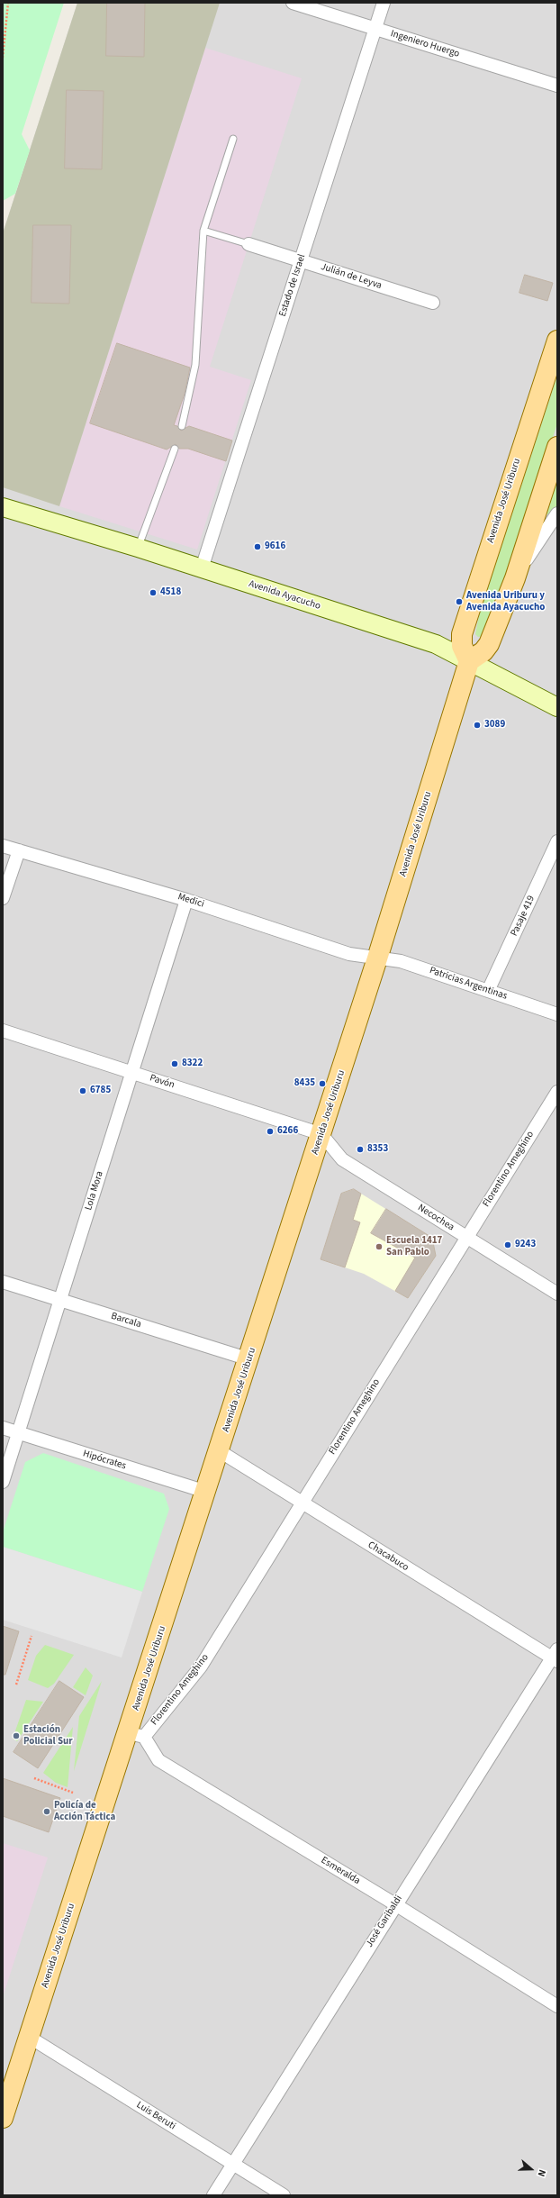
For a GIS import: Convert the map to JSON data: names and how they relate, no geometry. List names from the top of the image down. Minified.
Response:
{"streets":{"main road":["Avenida José Uriburu","Avenida Ayacucho"],"street":["Ingeniero Huergo","Julián de Leyva","Estado de Israel","Medici","Pasaje 419","Patricias Argentinas","Pavón","Florentino Ameghino","Lola Mora","Necochea","Barcala","Hipócrates","Chacabuco","Esmeralda","José Garibaldi","Luis Beruti"]},"crossings":[["Ingeniero Huergo","Estado de Israel"],["Julián de Leyva","Estado de Israel"],["Estado de Israel","Avenida Ayacucho"],["Avenida José Uriburu","Avenida Ayacucho"],["Avenida José Uriburu","Medici"],["Avenida José Uriburu","Patricias Argentinas"],["Avenida José Uriburu","Pavón"],["Avenida José Uriburu","Florentino Ameghino"],["Avenida José Uriburu","Necochea"],["Avenida José Uriburu","Barcala"],["Avenida José Uriburu","Hipócrates"],["Avenida José Uriburu","Chacabuco"],["Avenida José Uriburu","Esmeralda"],["Avenida José Uriburu","Luis Beruti"],["Medici","Patricias Argentinas"],["Medici","Lola Mora"],["Pasaje 419","Patricias Argentinas"],["Pavón","Lola Mora"],["Pavón","Necochea"],["Florentino Ameghino","Necochea"],["Florentino Ameghino","Chacabuco"],["Florentino Ameghino","Esmeralda"],["Lola Mora","Barcala"],["Lola Mora","Hipócrates"],["Chacabuco","José Garibaldi"],["Esmeralda","José Garibaldi"],["José Garibaldi","Luis Beruti"]],"places":["9616","4518","Avenida Uriburu y Avenida Ayacucho","3089","8322","8435","6785","6266","8353","9243","Escuela 1417 San Pablo","Estación Policial Sur","Policía de Acción Táctica"],"north":"right"}
